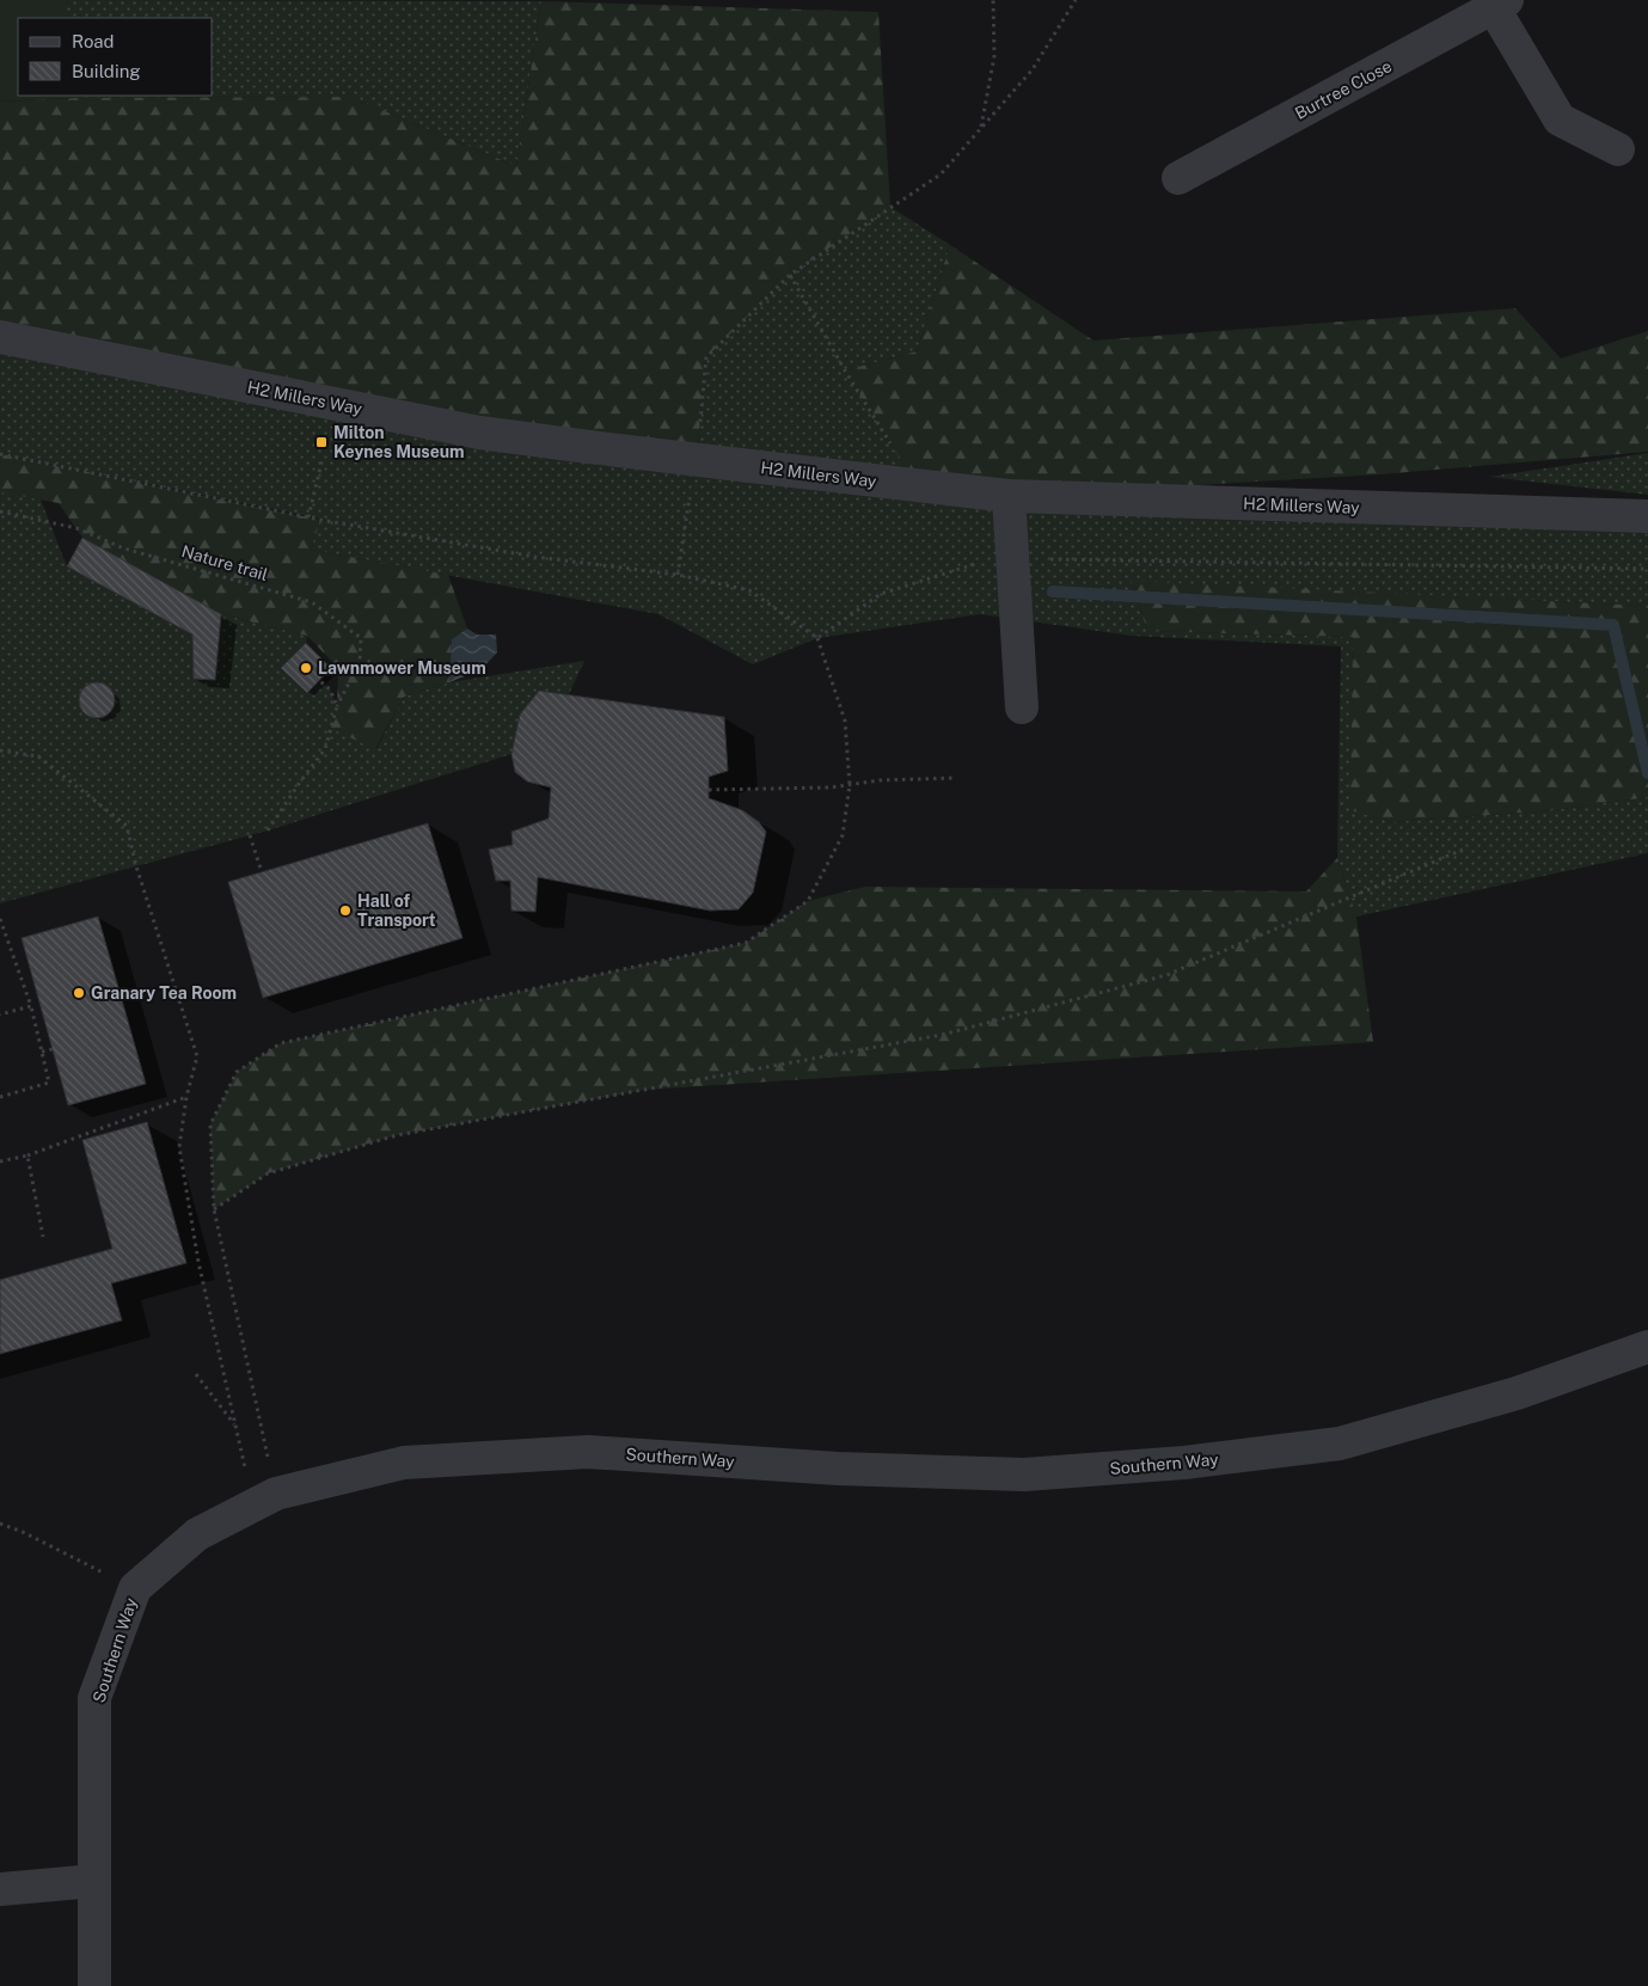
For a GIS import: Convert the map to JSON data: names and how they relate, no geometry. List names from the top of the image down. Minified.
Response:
{"streets":{"street":["Burtree Close","H2 Millers Way","Southern Way"],"path":["Nature trail"]},"places":{"transit":["Milton Keynes Museum"],"other":["Lawnmower Museum","Hall of Transport","Granary Tea Room"]},"legend":["Road","Building"]}
